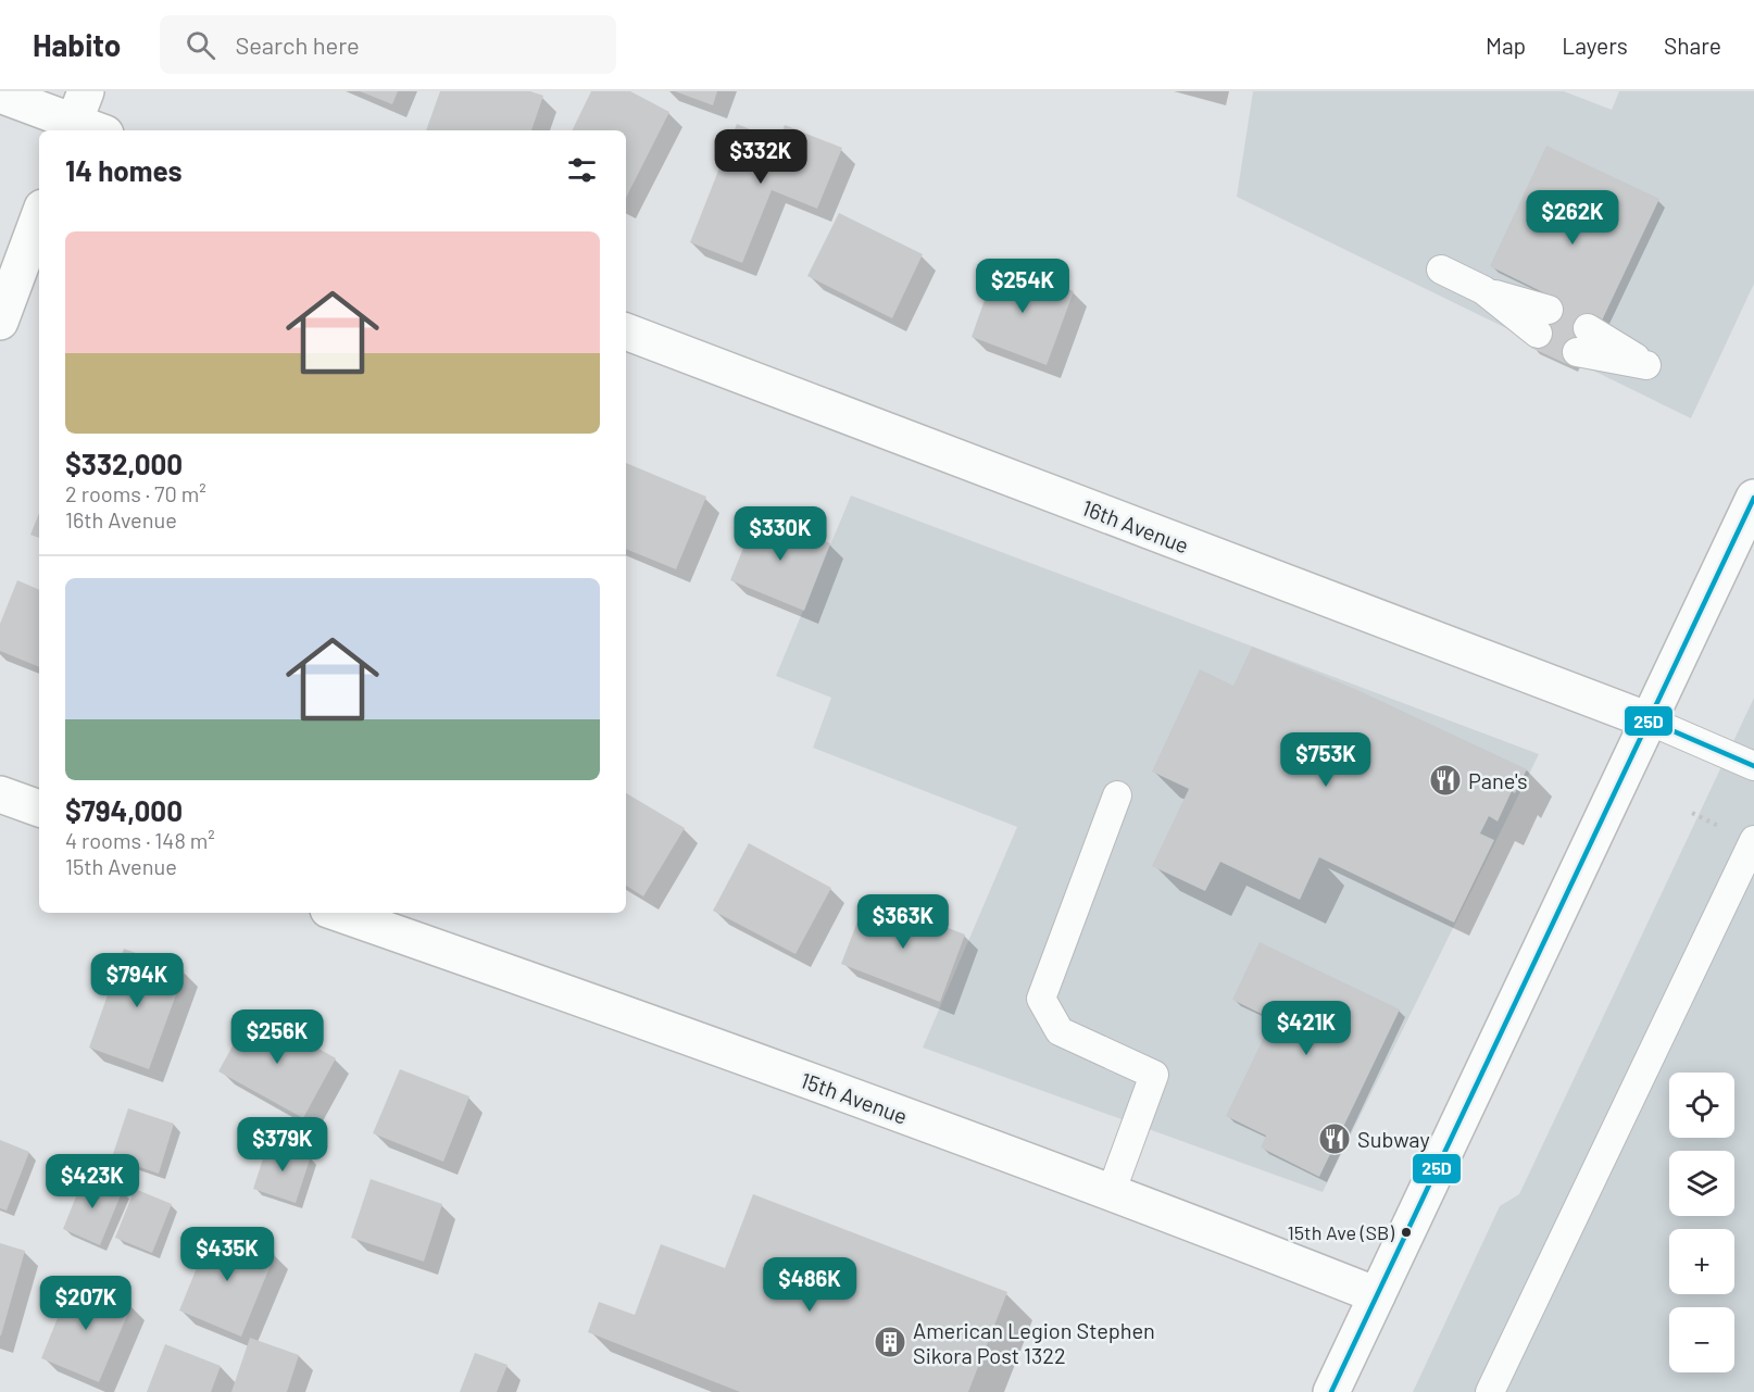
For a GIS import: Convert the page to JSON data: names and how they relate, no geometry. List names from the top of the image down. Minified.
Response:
{"streets":{"street":["16th Avenue","15th Avenue"]},"places":{"restaurant":["Pane's","Subway"],"other":["15th Ave (SB)"],"building":["American Legion Stephen Sikora Post 1322"]},"lines":["transit line 25D"],"page":{"header":"Habito","search":"Search here","nav":["Map","Layers","Share"],"price":["$332K","$262K","$254K","$330K","$753K","$363K","$794K","$421K","$256K","$379K","$423K","$435K","$486K","$207K"],"heading":"14 homes","list":[{"name":"$332,000","note":"2 rooms · 70 m² · 16th Avenue"},{"name":"$794,000","note":"4 rooms · 148 m² · 15th Avenue"}],"map_buttons":["+","−"]}}
